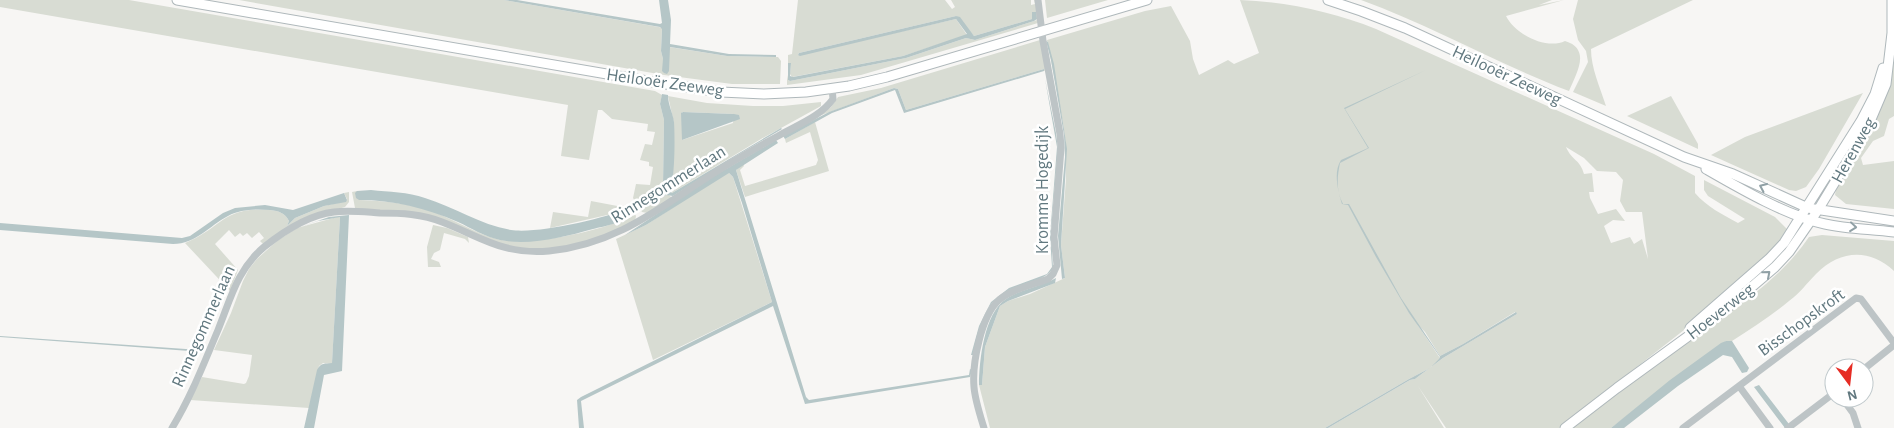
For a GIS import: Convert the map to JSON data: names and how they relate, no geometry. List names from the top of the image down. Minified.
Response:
{"streets":{"street":["Heilooër Zeeweg","Herenweg","Rinnegommerlaan","Kromme Hogedijk","Hoeverweg","Bisschopskroft"]},"crossings":[["Heilooër Zeeweg","Herenweg"],["Heilooër Zeeweg","Rinnegommerlaan"],["Heilooër Zeeweg","Kromme Hogedijk"],["Heilooër Zeeweg","Hoeverweg"],["Herenweg","Hoeverweg"]],"north":"bottom"}
